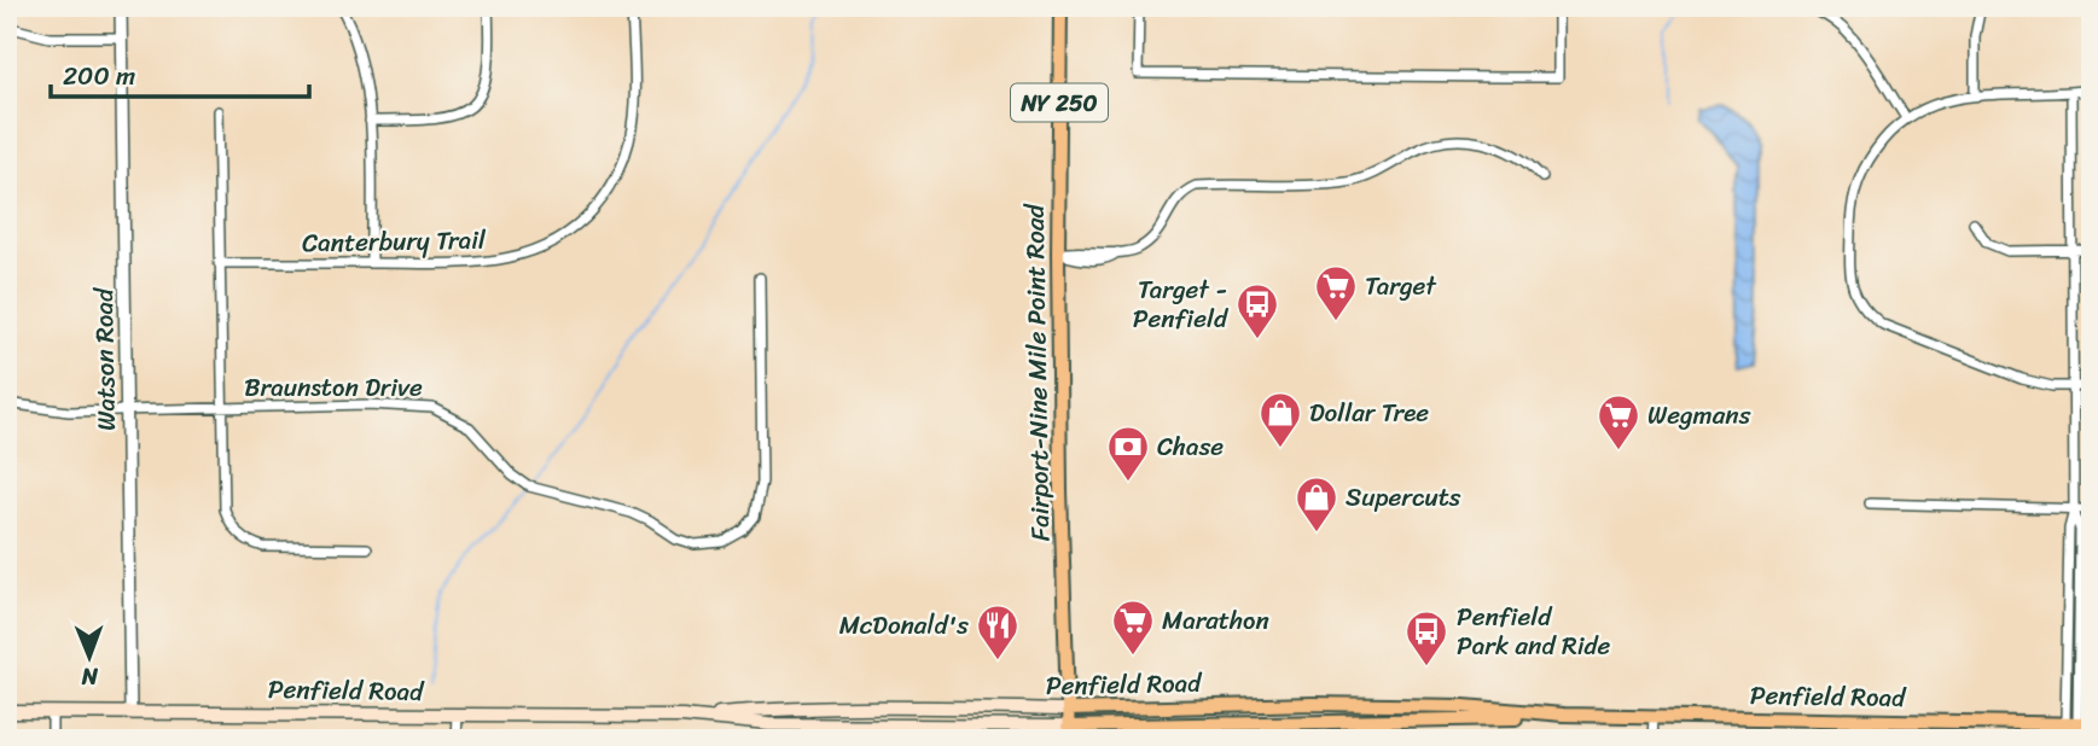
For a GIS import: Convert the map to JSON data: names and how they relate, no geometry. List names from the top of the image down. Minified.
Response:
{"streets":{"main road":["NY 250","Fairport-Nine Mile Point Road","Penfield Road"],"street":["Canterbury Trail","Watson Road","Braunston Drive"]},"crossings":[["Watson Road","Braunston Drive"],["Watson Road","Penfield Road"],["Fairport-Nine Mile Point Road","Penfield Road"]],"places":{"supermarket":["Target","Wegmans","Marathon"],"bus stop":["Target - Penfield","Penfield Park and Ride"],"shop":["Dollar Tree","Supercuts"],"bank":["Chase"],"restaurant":["McDonald's"]},"scale_bar":"200 m","north":"bottom"}
